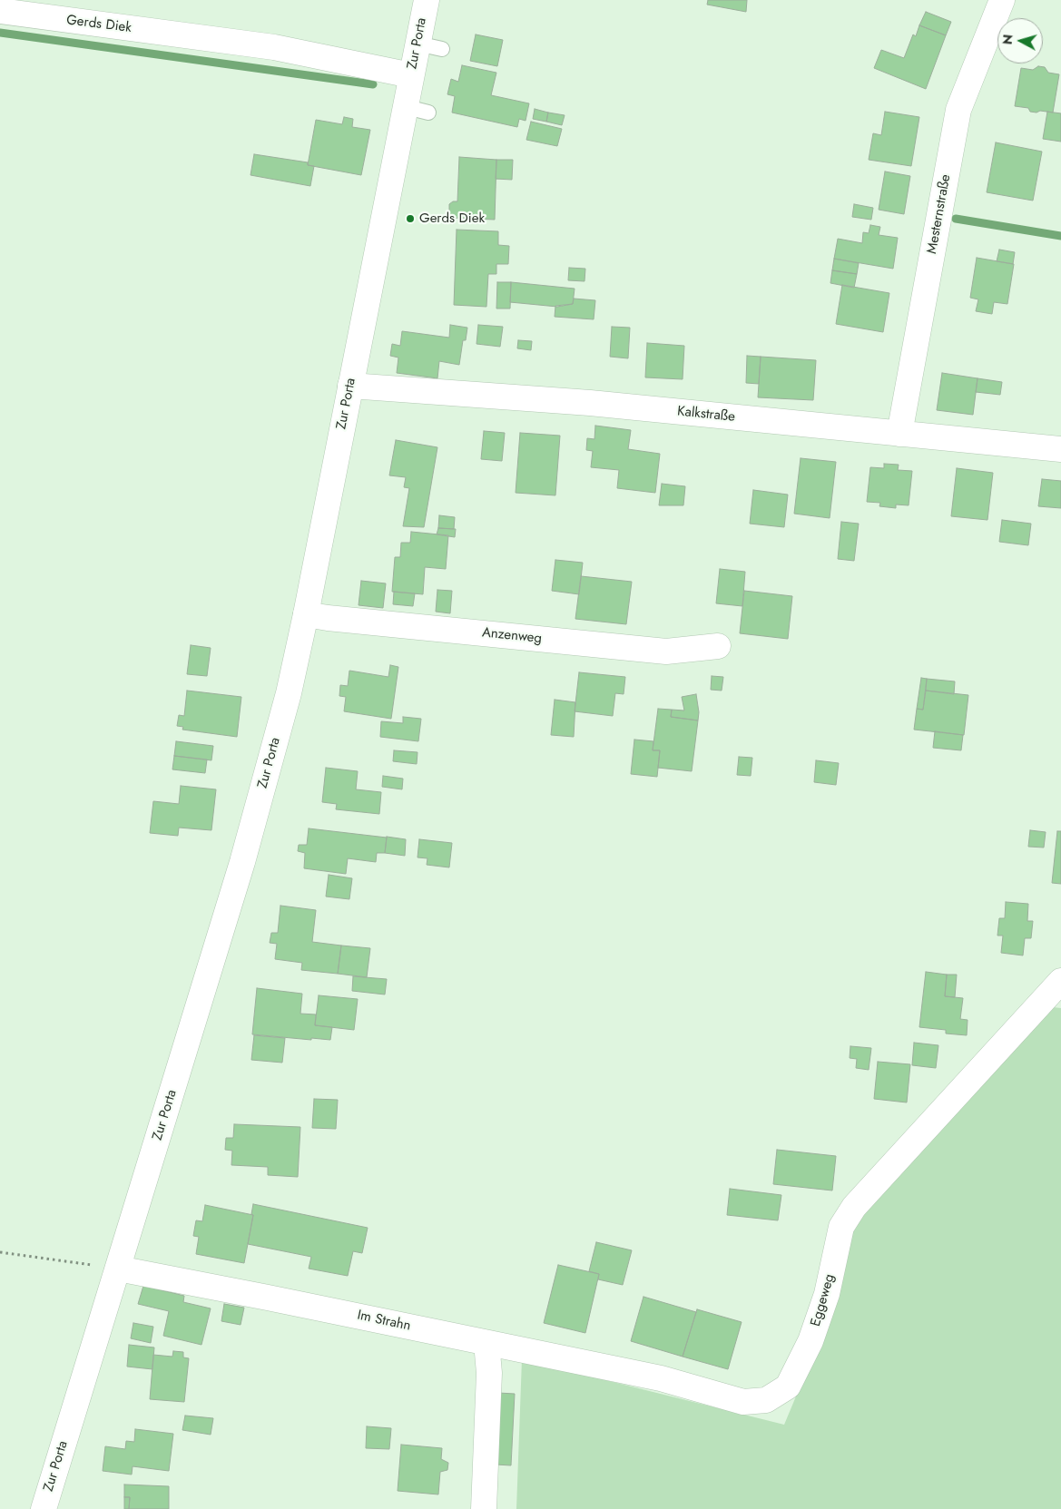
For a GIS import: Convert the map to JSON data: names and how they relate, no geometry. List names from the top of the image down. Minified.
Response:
{"streets":{"street":["Gerds Diek","Zur Porta","Mesternstraße","Kalkstraße","Anzenweg","Eggeweg","Im Strahn"]},"crossings":[["Gerds Diek","Zur Porta"],["Zur Porta","Kalkstraße"],["Zur Porta","Anzenweg"],["Zur Porta","Im Strahn"],["Mesternstraße","Kalkstraße"],["Eggeweg","Im Strahn"]],"places":["Gerds Diek"],"north":"left"}
